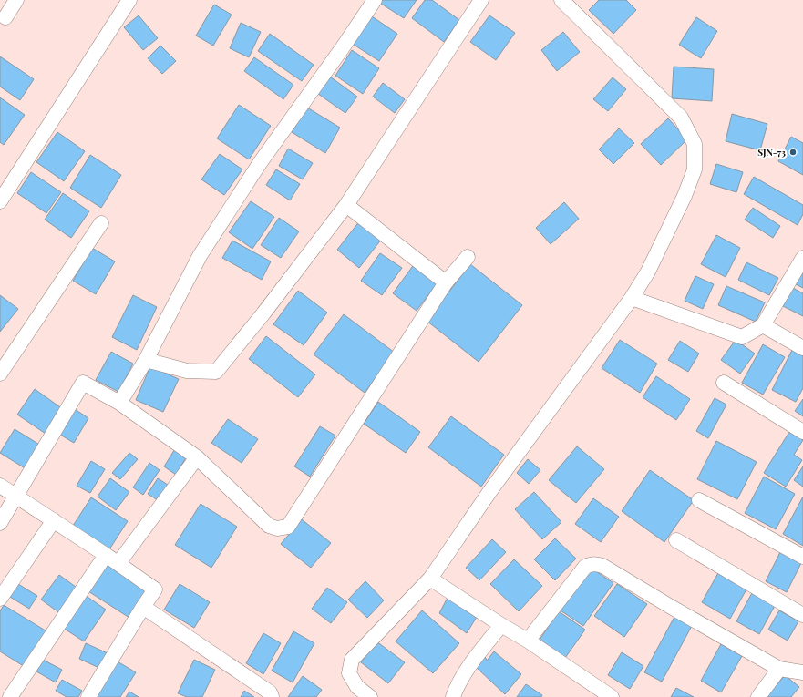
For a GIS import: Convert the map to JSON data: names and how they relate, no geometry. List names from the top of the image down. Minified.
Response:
{"places":["SJN-73"]}
